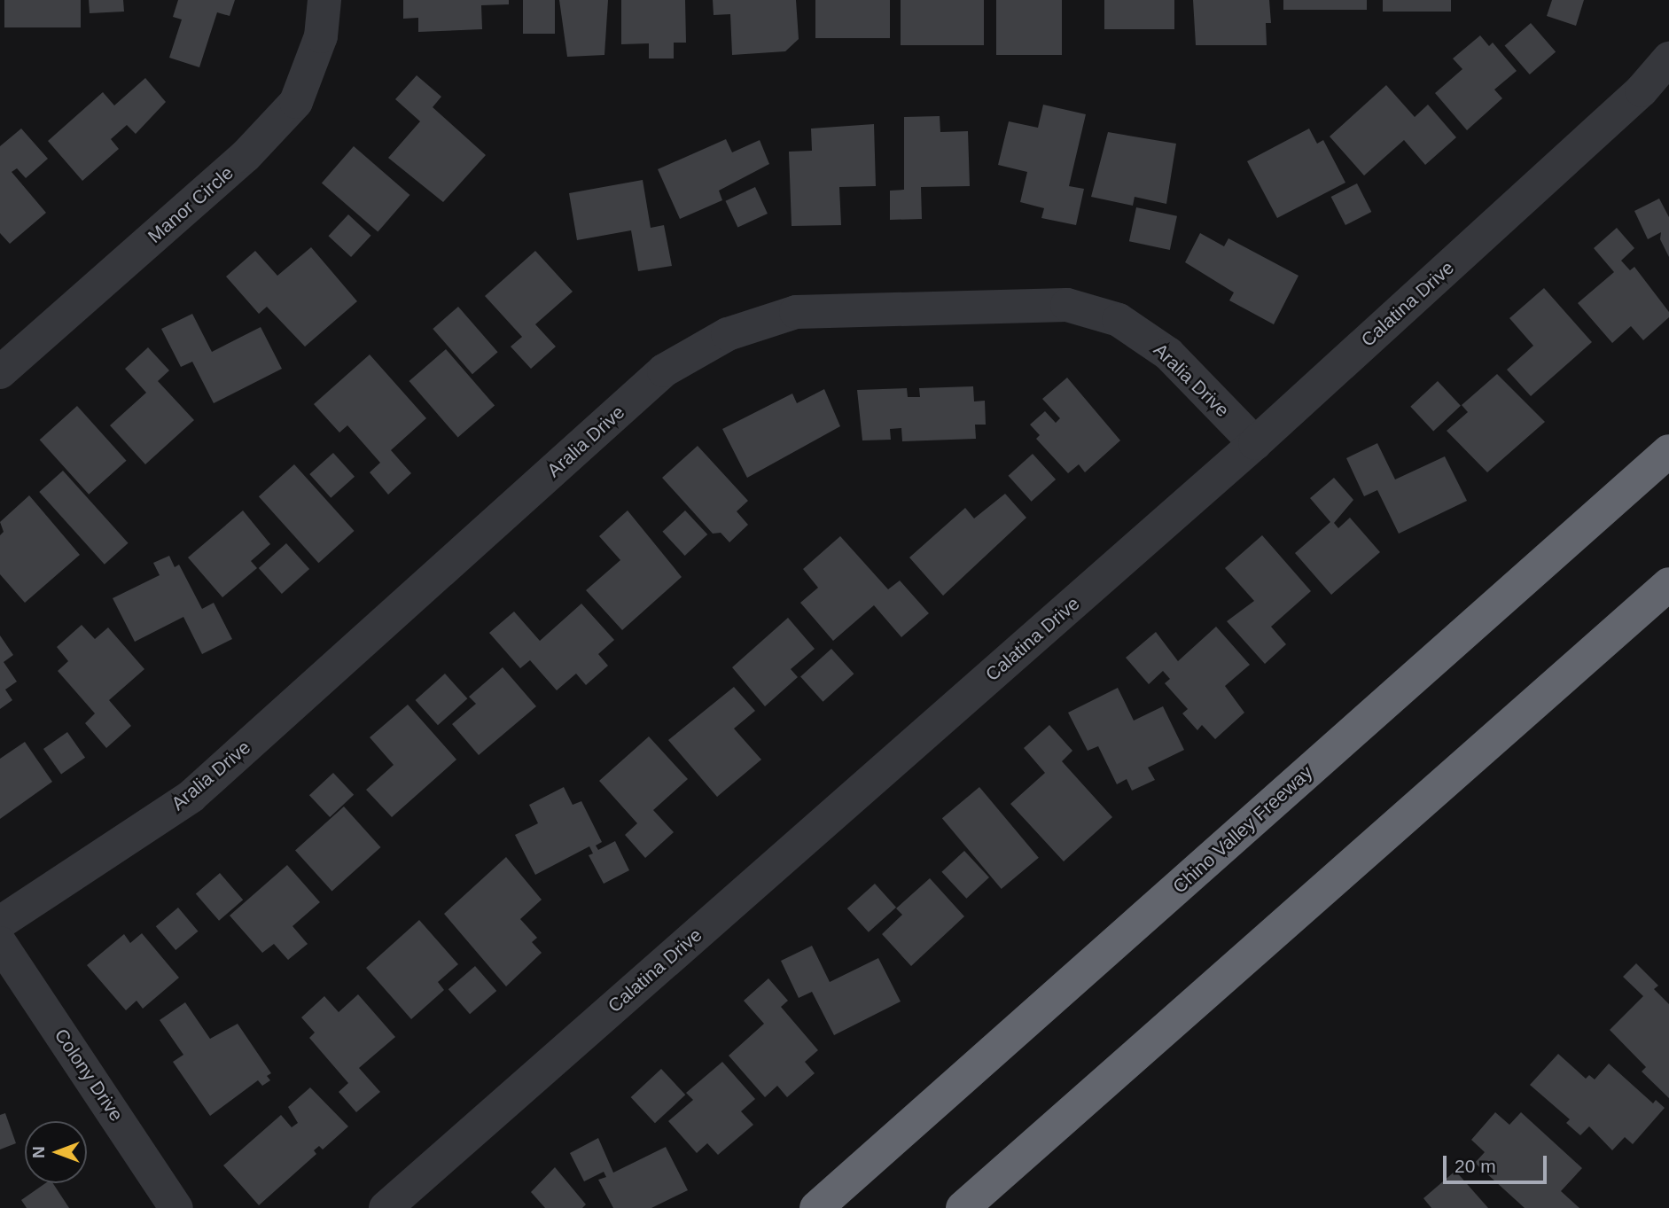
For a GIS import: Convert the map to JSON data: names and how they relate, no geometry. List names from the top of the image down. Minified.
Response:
{"streets":{"highway":["Chino Valley Freeway"],"street":["Manor Circle","Calatina Drive","Aralia Drive","Colony Drive"]},"crossings":[["Calatina Drive","Aralia Drive"]],"scale_bar":"20 m","north":"left"}
